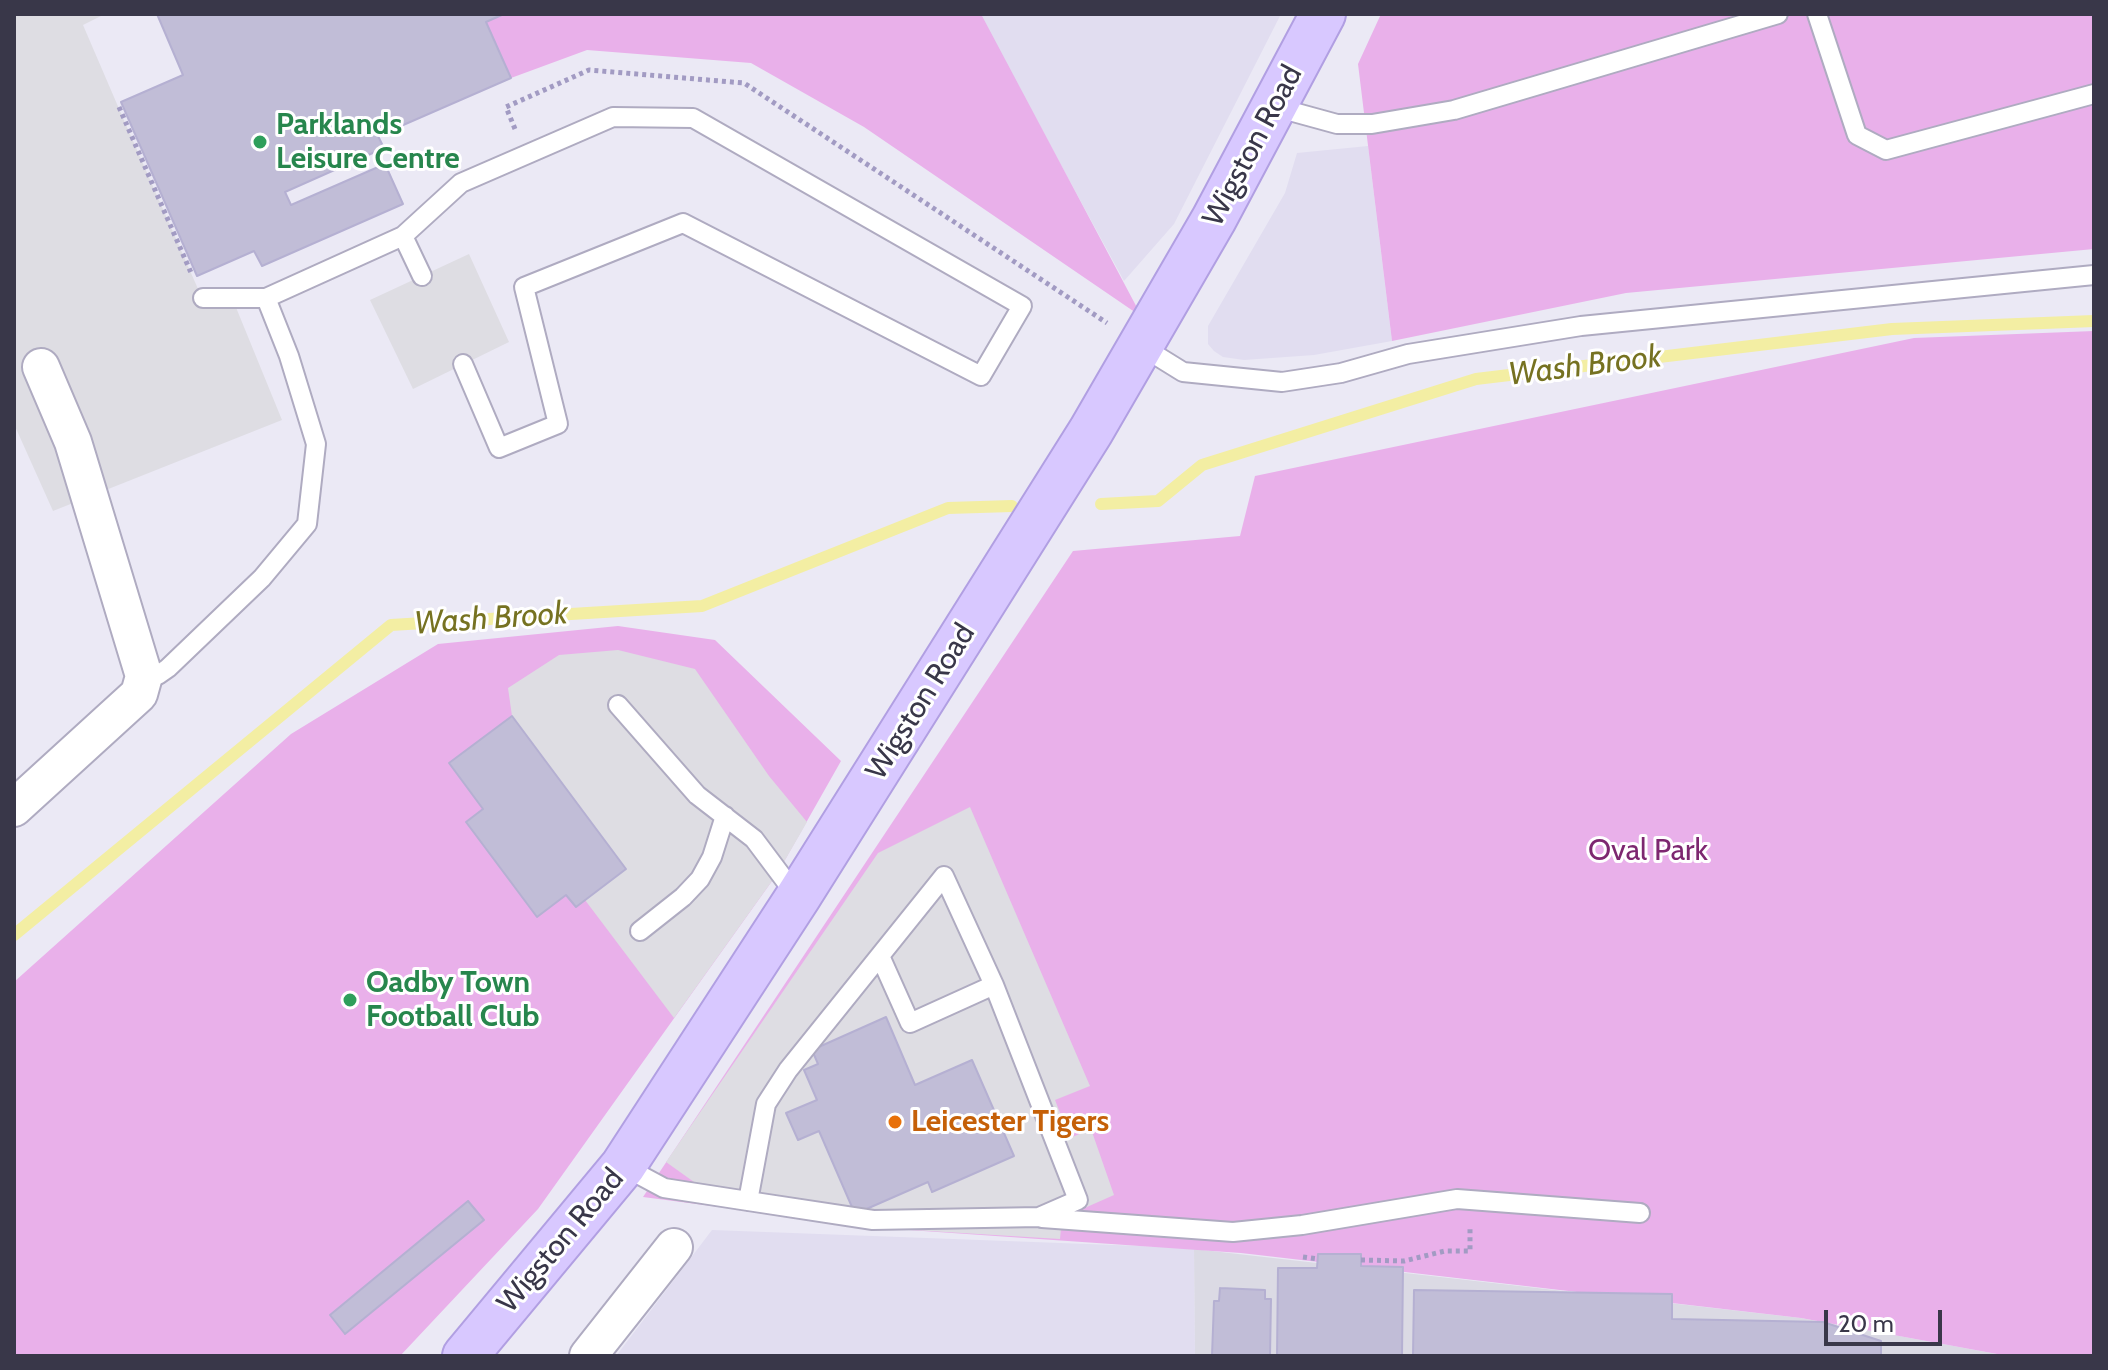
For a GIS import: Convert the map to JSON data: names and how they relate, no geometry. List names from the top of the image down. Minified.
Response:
{"streets":{"main road":["Wigston Road"]},"water":["Wash Brook"],"parks":["Oval Park"],"places":["Parklands Leisure Centre","Oadby Town Football Club","Leicester Tigers"],"scale_bar":"20 m"}
